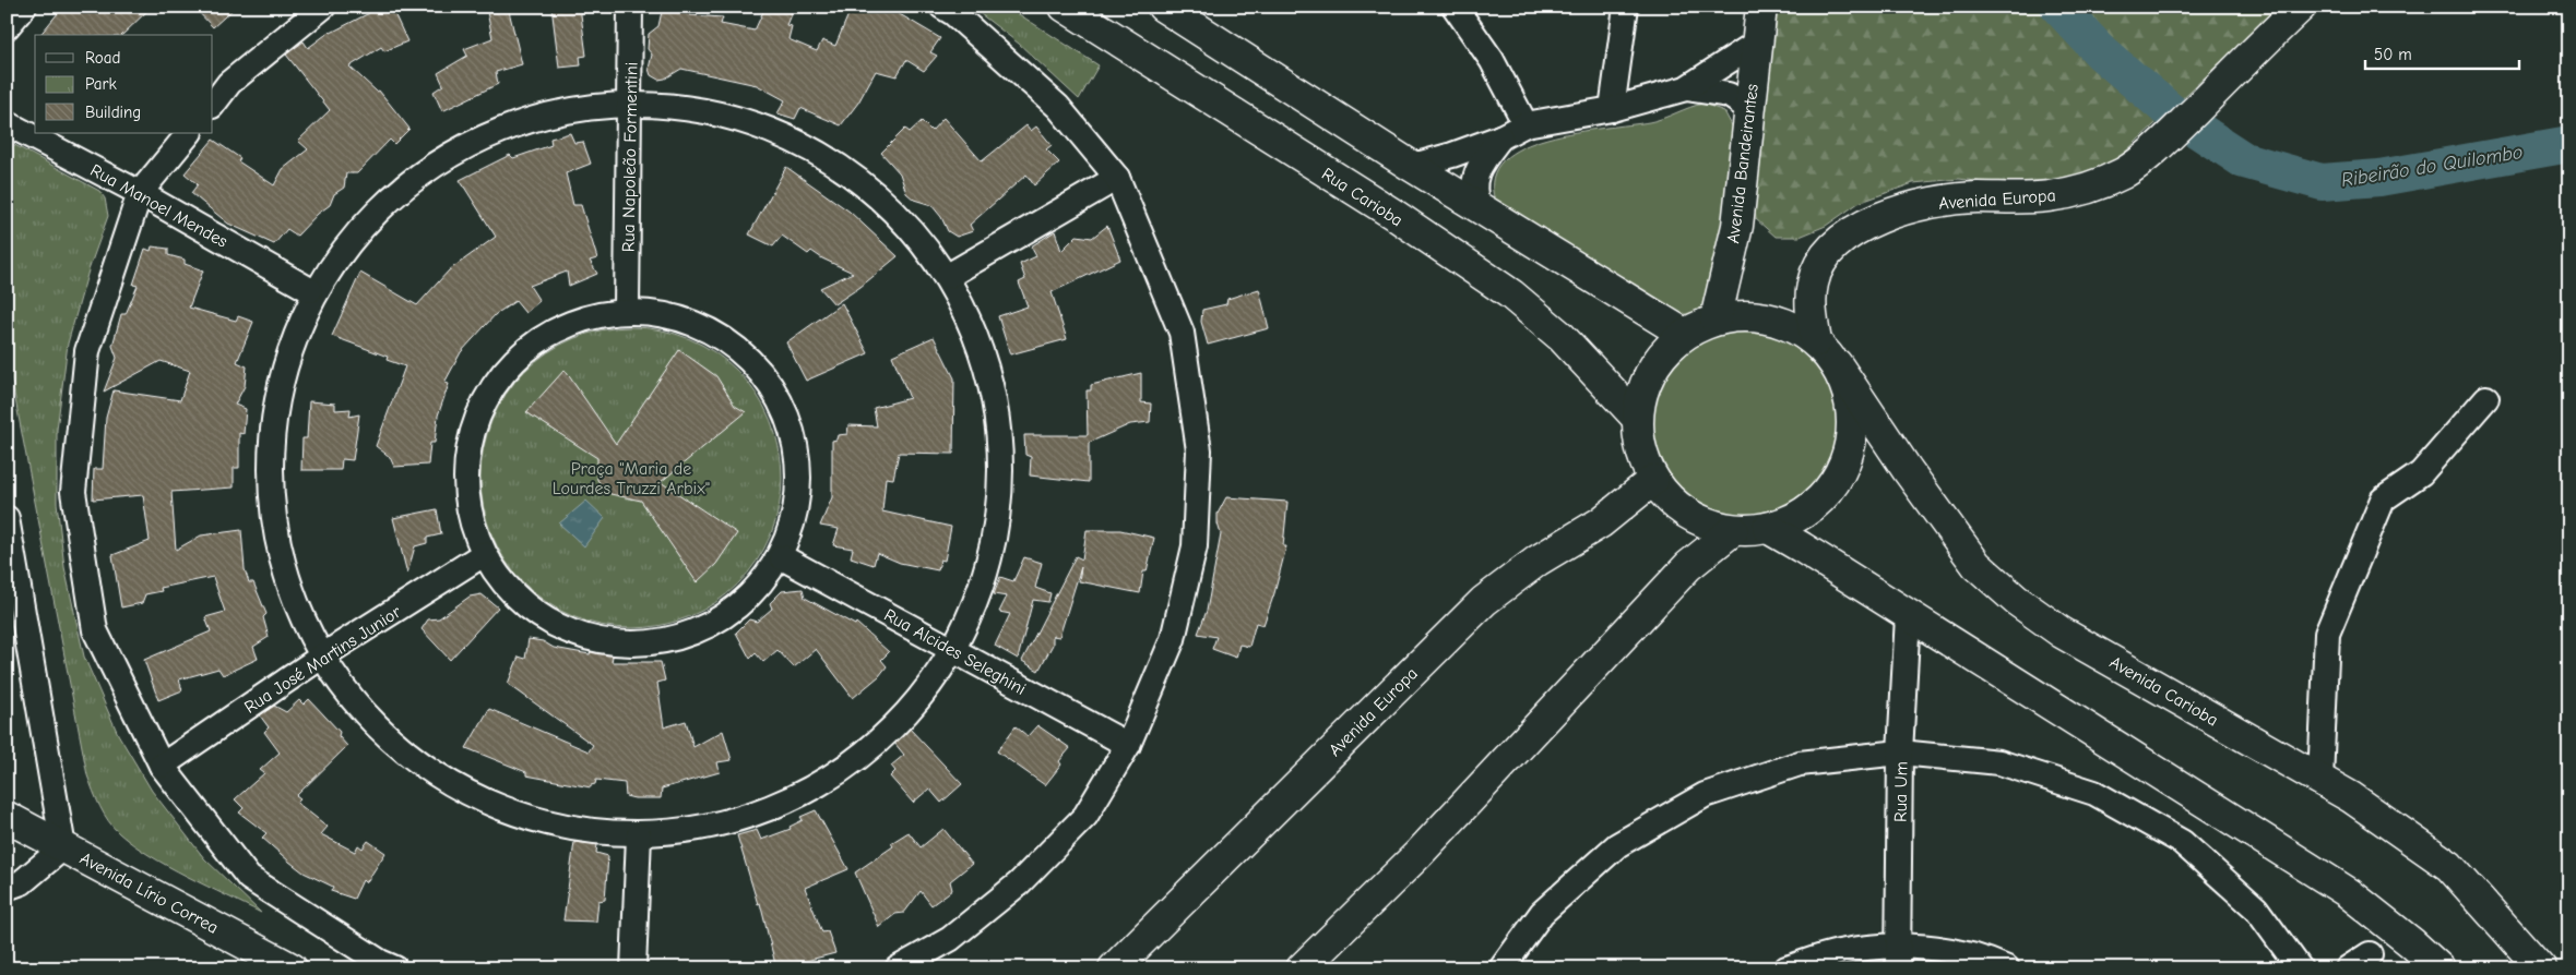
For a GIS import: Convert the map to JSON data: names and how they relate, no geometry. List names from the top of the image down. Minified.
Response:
{"streets":{"main road":["Avenida Bandeirantes","Rua Carioba","Avenida Europa","Avenida Carioba","Avenida Lírio Correa"],"street":["Rua Napoleão Formentini","Rua Manoel Mendes","Rua Alcides Seleghini","Rua José Martins Junior","Rua Um"]},"water":["Ribeirão do Quilombo"],"parks":["Praça \"Maria de Lourdes Truzzi Arbix\""],"legend":["Road","Park","Building"],"scale_bar":"50 m"}
